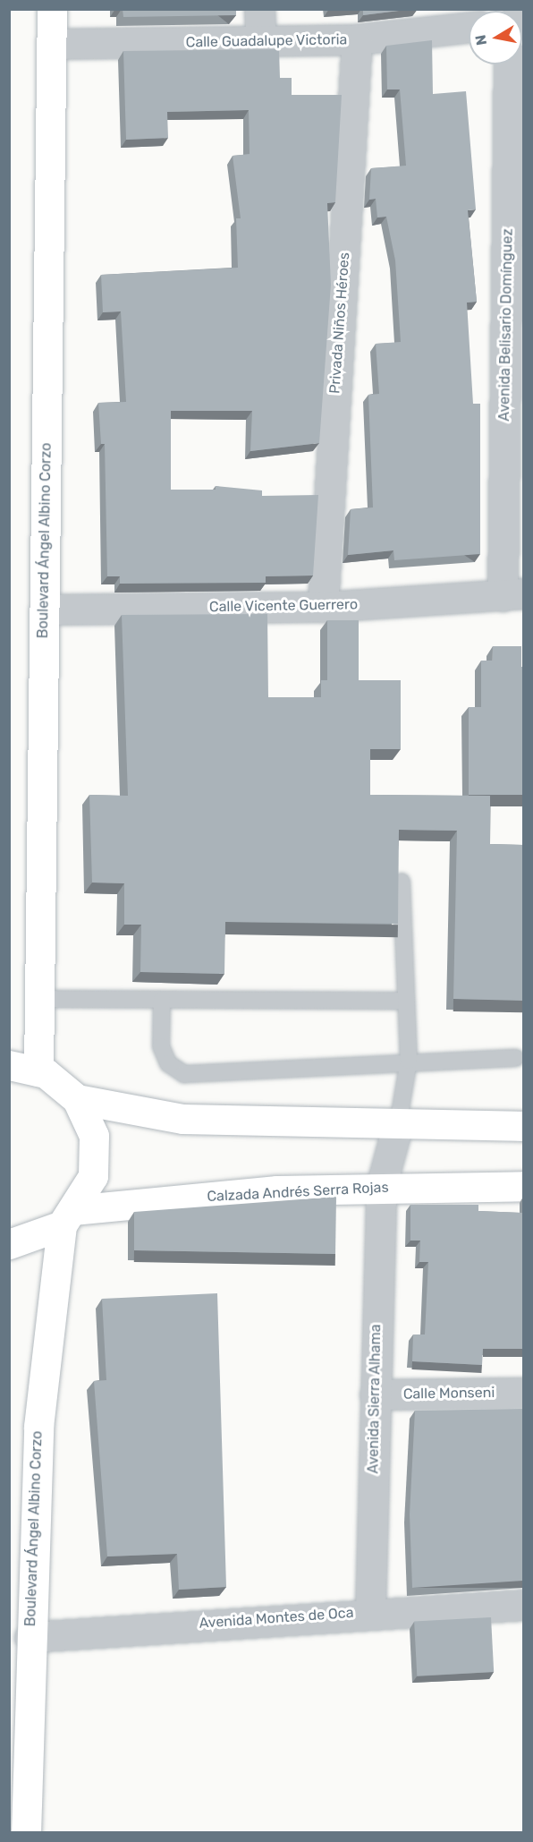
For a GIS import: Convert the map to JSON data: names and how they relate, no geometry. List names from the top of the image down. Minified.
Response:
{"streets":{"main road":["Boulevard Ángel Albino Corzo","Calzada Andrés Serra Rojas"],"street":["Calle Guadalupe Victoria","Privada Niños Héroes","Avenida Belisario Domínguez","Calle Vicente Guerrero","Calle Monseni","Avenida Sierra Alhama","Avenida Montes de Oca"]},"crossings":[["Calle Guadalupe Victoria","Privada Niños Héroes"],["Calle Guadalupe Victoria","Boulevard Ángel Albino Corzo"],["Privada Niños Héroes","Calle Vicente Guerrero"],["Avenida Belisario Domínguez","Calle Vicente Guerrero"],["Boulevard Ángel Albino Corzo","Calle Vicente Guerrero"],["Boulevard Ángel Albino Corzo","Calzada Andrés Serra Rojas"],["Boulevard Ángel Albino Corzo","Avenida Montes de Oca"],["Calzada Andrés Serra Rojas","Avenida Sierra Alhama"],["Calle Monseni","Avenida Sierra Alhama"],["Avenida Sierra Alhama","Avenida Montes de Oca"]],"north":"left"}
